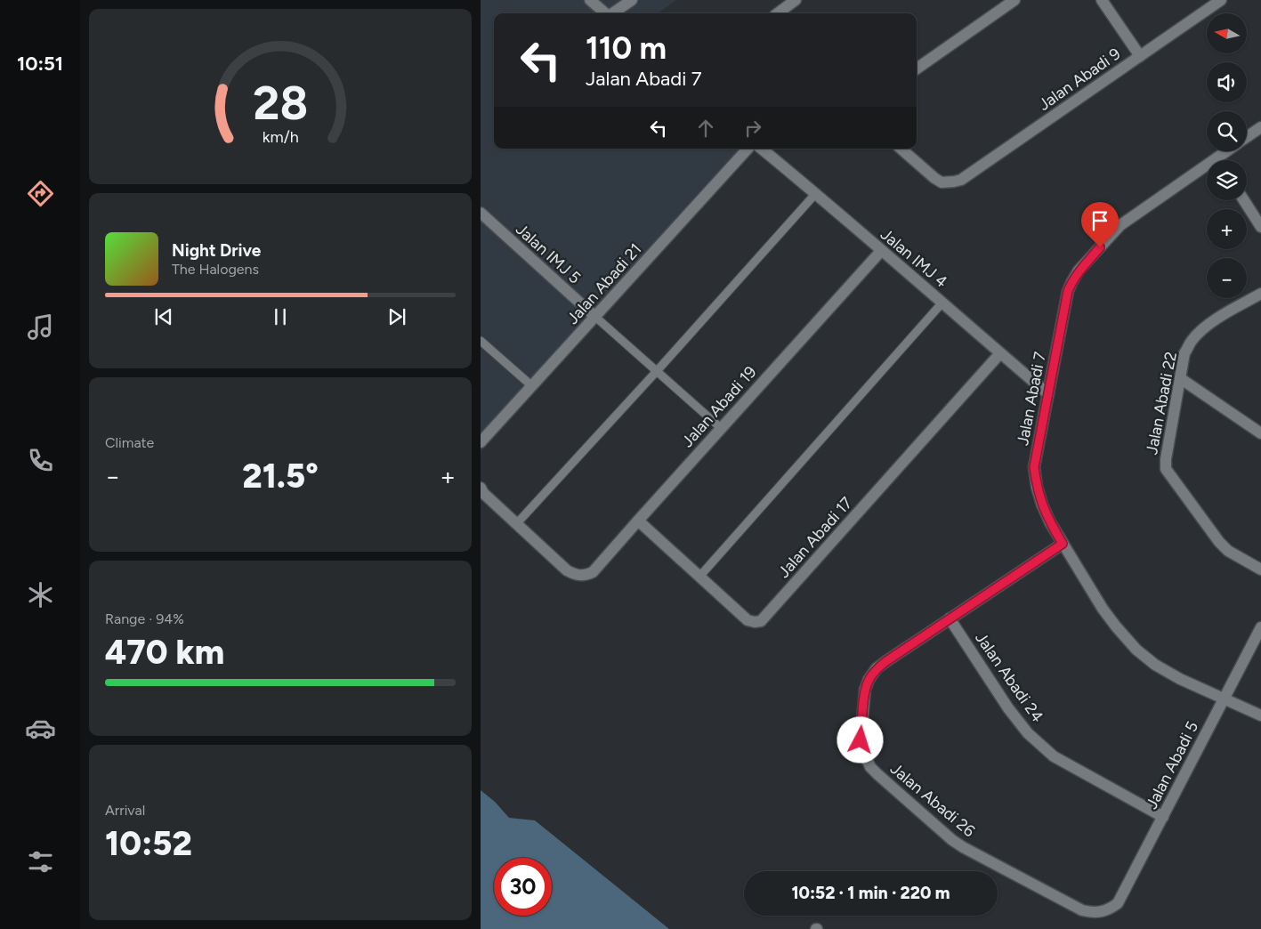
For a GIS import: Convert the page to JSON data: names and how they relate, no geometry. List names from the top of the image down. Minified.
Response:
{"streets":{"street":["Jalan Abadi 9","Jalan IMJ 5","Jalan IMJ 4","Jalan Abadi 21","Jalan Abadi 7","Jalan Abadi 22","Jalan Abadi 19","Jalan Abadi 17","Jalan Abadi 24","Jalan Abadi 5","Jalan Abadi 26"]},"crossings":[["Jalan IMJ 5","Jalan Abadi 21"],["Jalan IMJ 4","Jalan Abadi 7"],["Jalan IMJ 4","Jalan Abadi 19"],["Jalan IMJ 4","Jalan Abadi 17"],["Jalan Abadi 7","Jalan Abadi 5"],["Jalan Abadi 7","Jalan Abadi 26"],["Jalan Abadi 19","Jalan Abadi 17"],["Jalan Abadi 24","Jalan Abadi 5"],["Jalan Abadi 24","Jalan Abadi 26"],["Jalan Abadi 5","Jalan Abadi 26"]],"north":"left","page":{"tabs":"10:51","map_buttons":["+","−"],"turn":["110 m","Jalan Abadi 7"],"song":["Night Drive","The Halogens"],"tile":["Climate",["Range · 94%","470 km"],["Arrival","10:52"]],"heat":["−","21.5°","+"],"limit":"30","trip":"10:52 · 1 min · 220 m","gauge":["28","km/h"]}}
